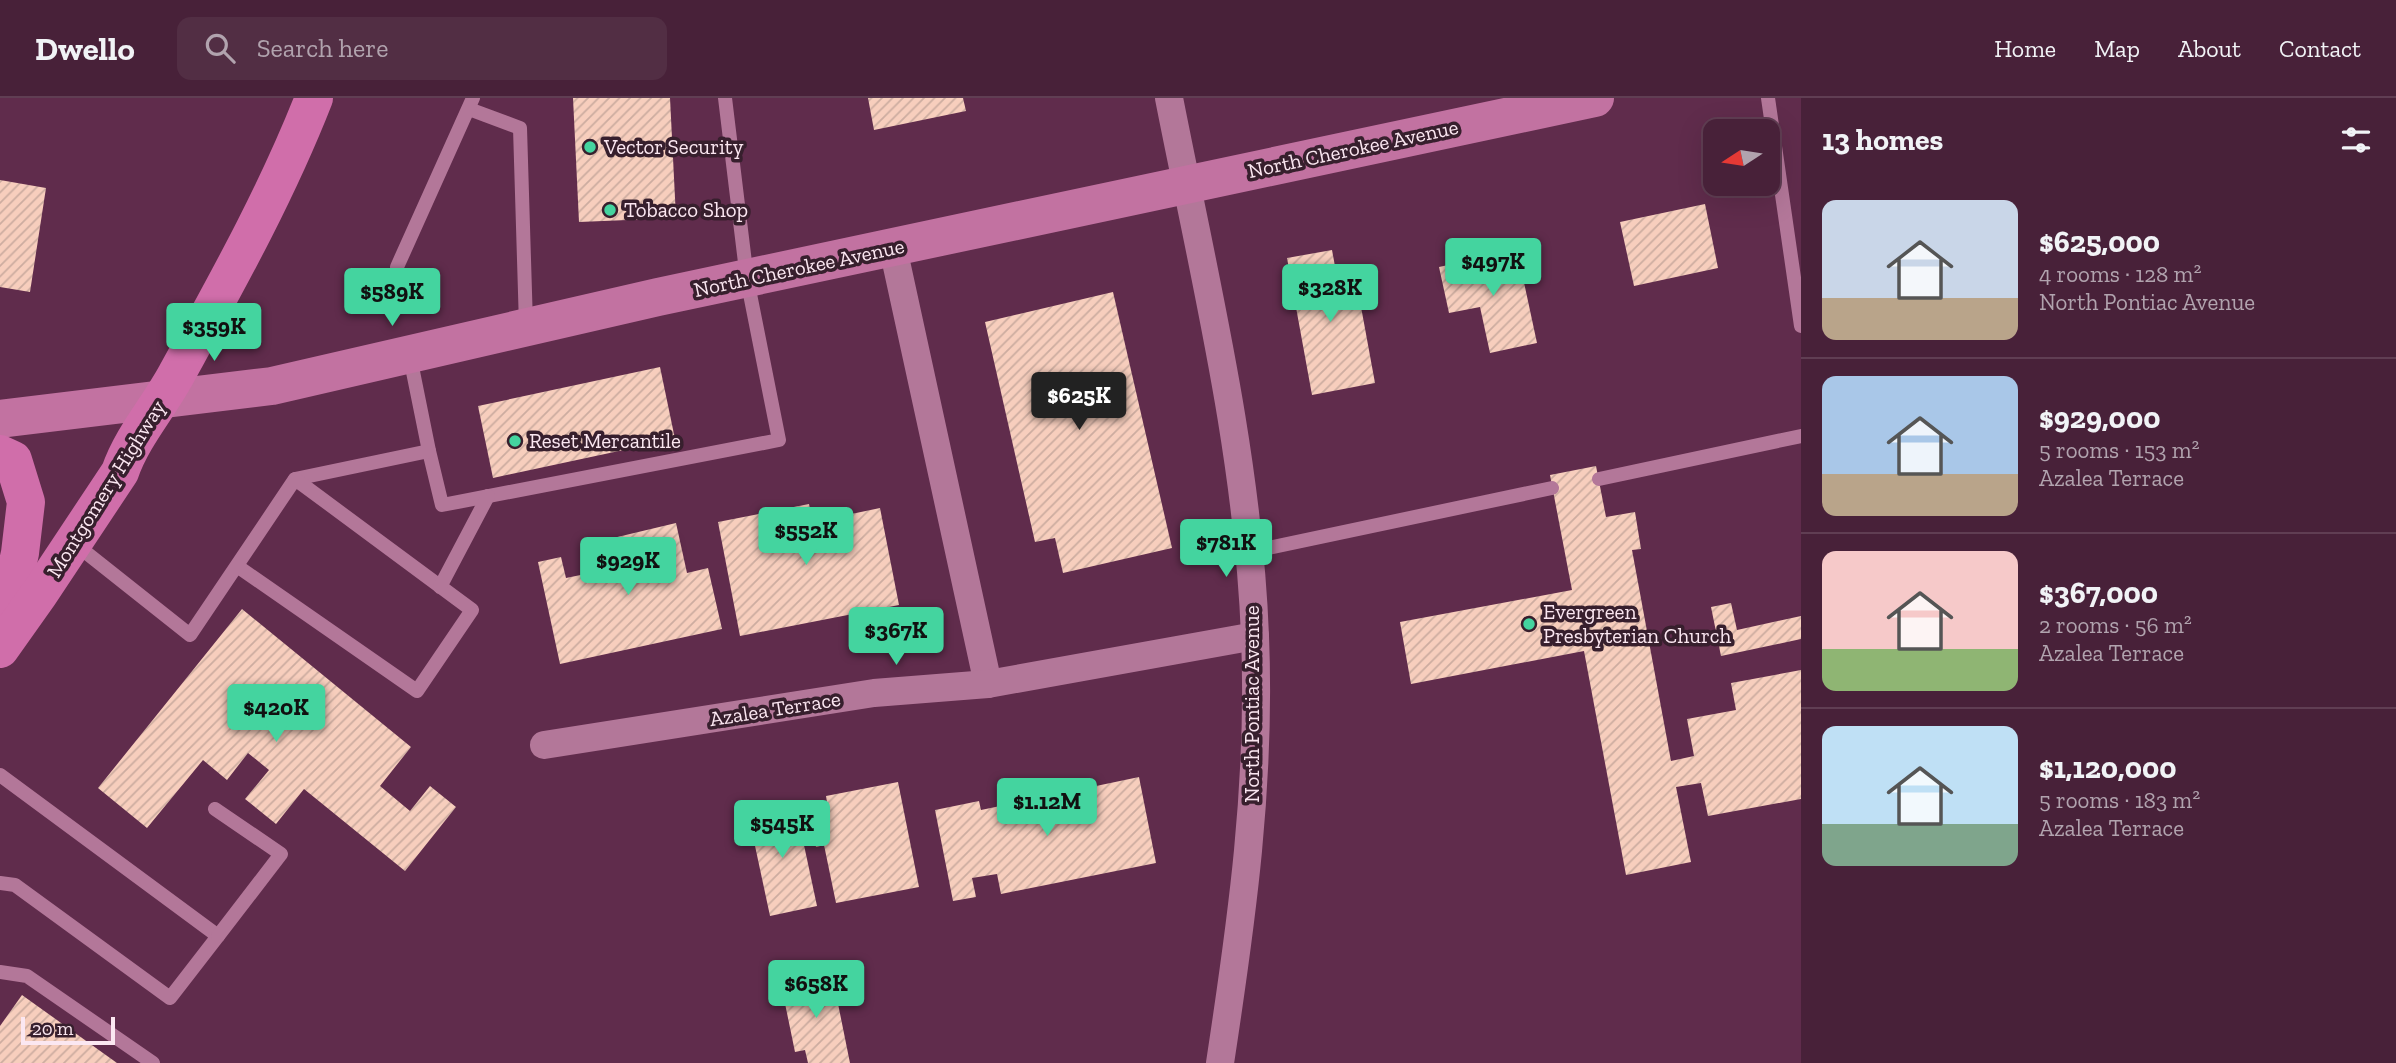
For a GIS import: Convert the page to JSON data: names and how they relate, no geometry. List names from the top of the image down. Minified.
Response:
{"streets":{"main road":["Montgomery Highway"],"street":["North Cherokee Avenue","North Pontiac Avenue","Azalea Terrace"]},"crossings":[["North Cherokee Avenue","Montgomery Highway"],["North Cherokee Avenue","North Pontiac Avenue"],["North Pontiac Avenue","Azalea Terrace"]],"places":["Vector Security","Tobacco Shop","Reset Mercantile","Evergreen Presbyterian Church"],"scale_bar":"20 m","north":"left","page":{"header":"Dwello","search":"Search here","nav":["Home","Map","About","Contact"],"heading":"13 homes","list":[{"name":"$625,000","note":"4 rooms · 128 m² · North Pontiac Avenue"},{"name":"$929,000","note":"5 rooms · 153 m² · Azalea Terrace"},{"name":"$367,000","note":"2 rooms · 56 m² · Azalea Terrace"},{"name":"$1,120,000","note":"5 rooms · 183 m² · Azalea Terrace"}],"price":["$497K","$328K","$589K","$359K","$625K","$552K","$781K","$929K","$367K","$420K","$1.12M","$545K","$658K"],"scale":"20 m"}}
